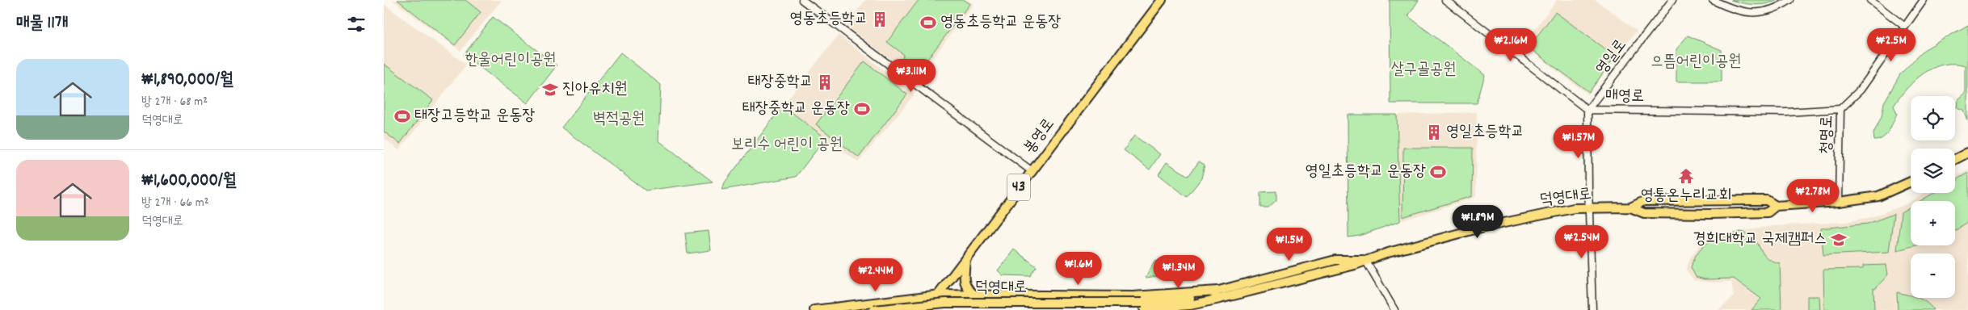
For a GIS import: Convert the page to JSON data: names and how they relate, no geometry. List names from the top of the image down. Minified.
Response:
{"streets":{"main road":["봉영로","43","덕영대로"],"street":["영일로","매영로","청명로"]},"crossings":[["영일로","매영로"],["매영로","청명로"],["청명로","덕영대로"],["봉영로","덕영대로"]],"parks":["한울어린이공원","으뜸어린이공원","살구골공원","벽적공원","보리수 어린이 공원"],"places":{"building":["영동초등학교","태장중학교","영일초등학교"],"sports":["영동초등학교 운동장","태장중학교 운동장","태장고등학교 운동장","영일초등학교 운동장"],"school or university":["진아유치원","경희대학교 국제캠퍼스"],"temple":["영통온누리교회"]},"page":{"heading":"매물 11개","price":["₩2.16M","₩2.5M","₩3.11M","₩1.57M","₩2.78M","₩1.89M","₩2.54M","₩1.5M","₩1.6M","₩1.34M","₩2.44M"],"list":[{"name":"₩1,890,000/월","note":"방 2개 · 68 m² · 덕영대로"},{"name":"₩1,600,000/월","note":"방 2개 · 66 m² · 덕영대로"}],"map_buttons":["+","−"]}}
